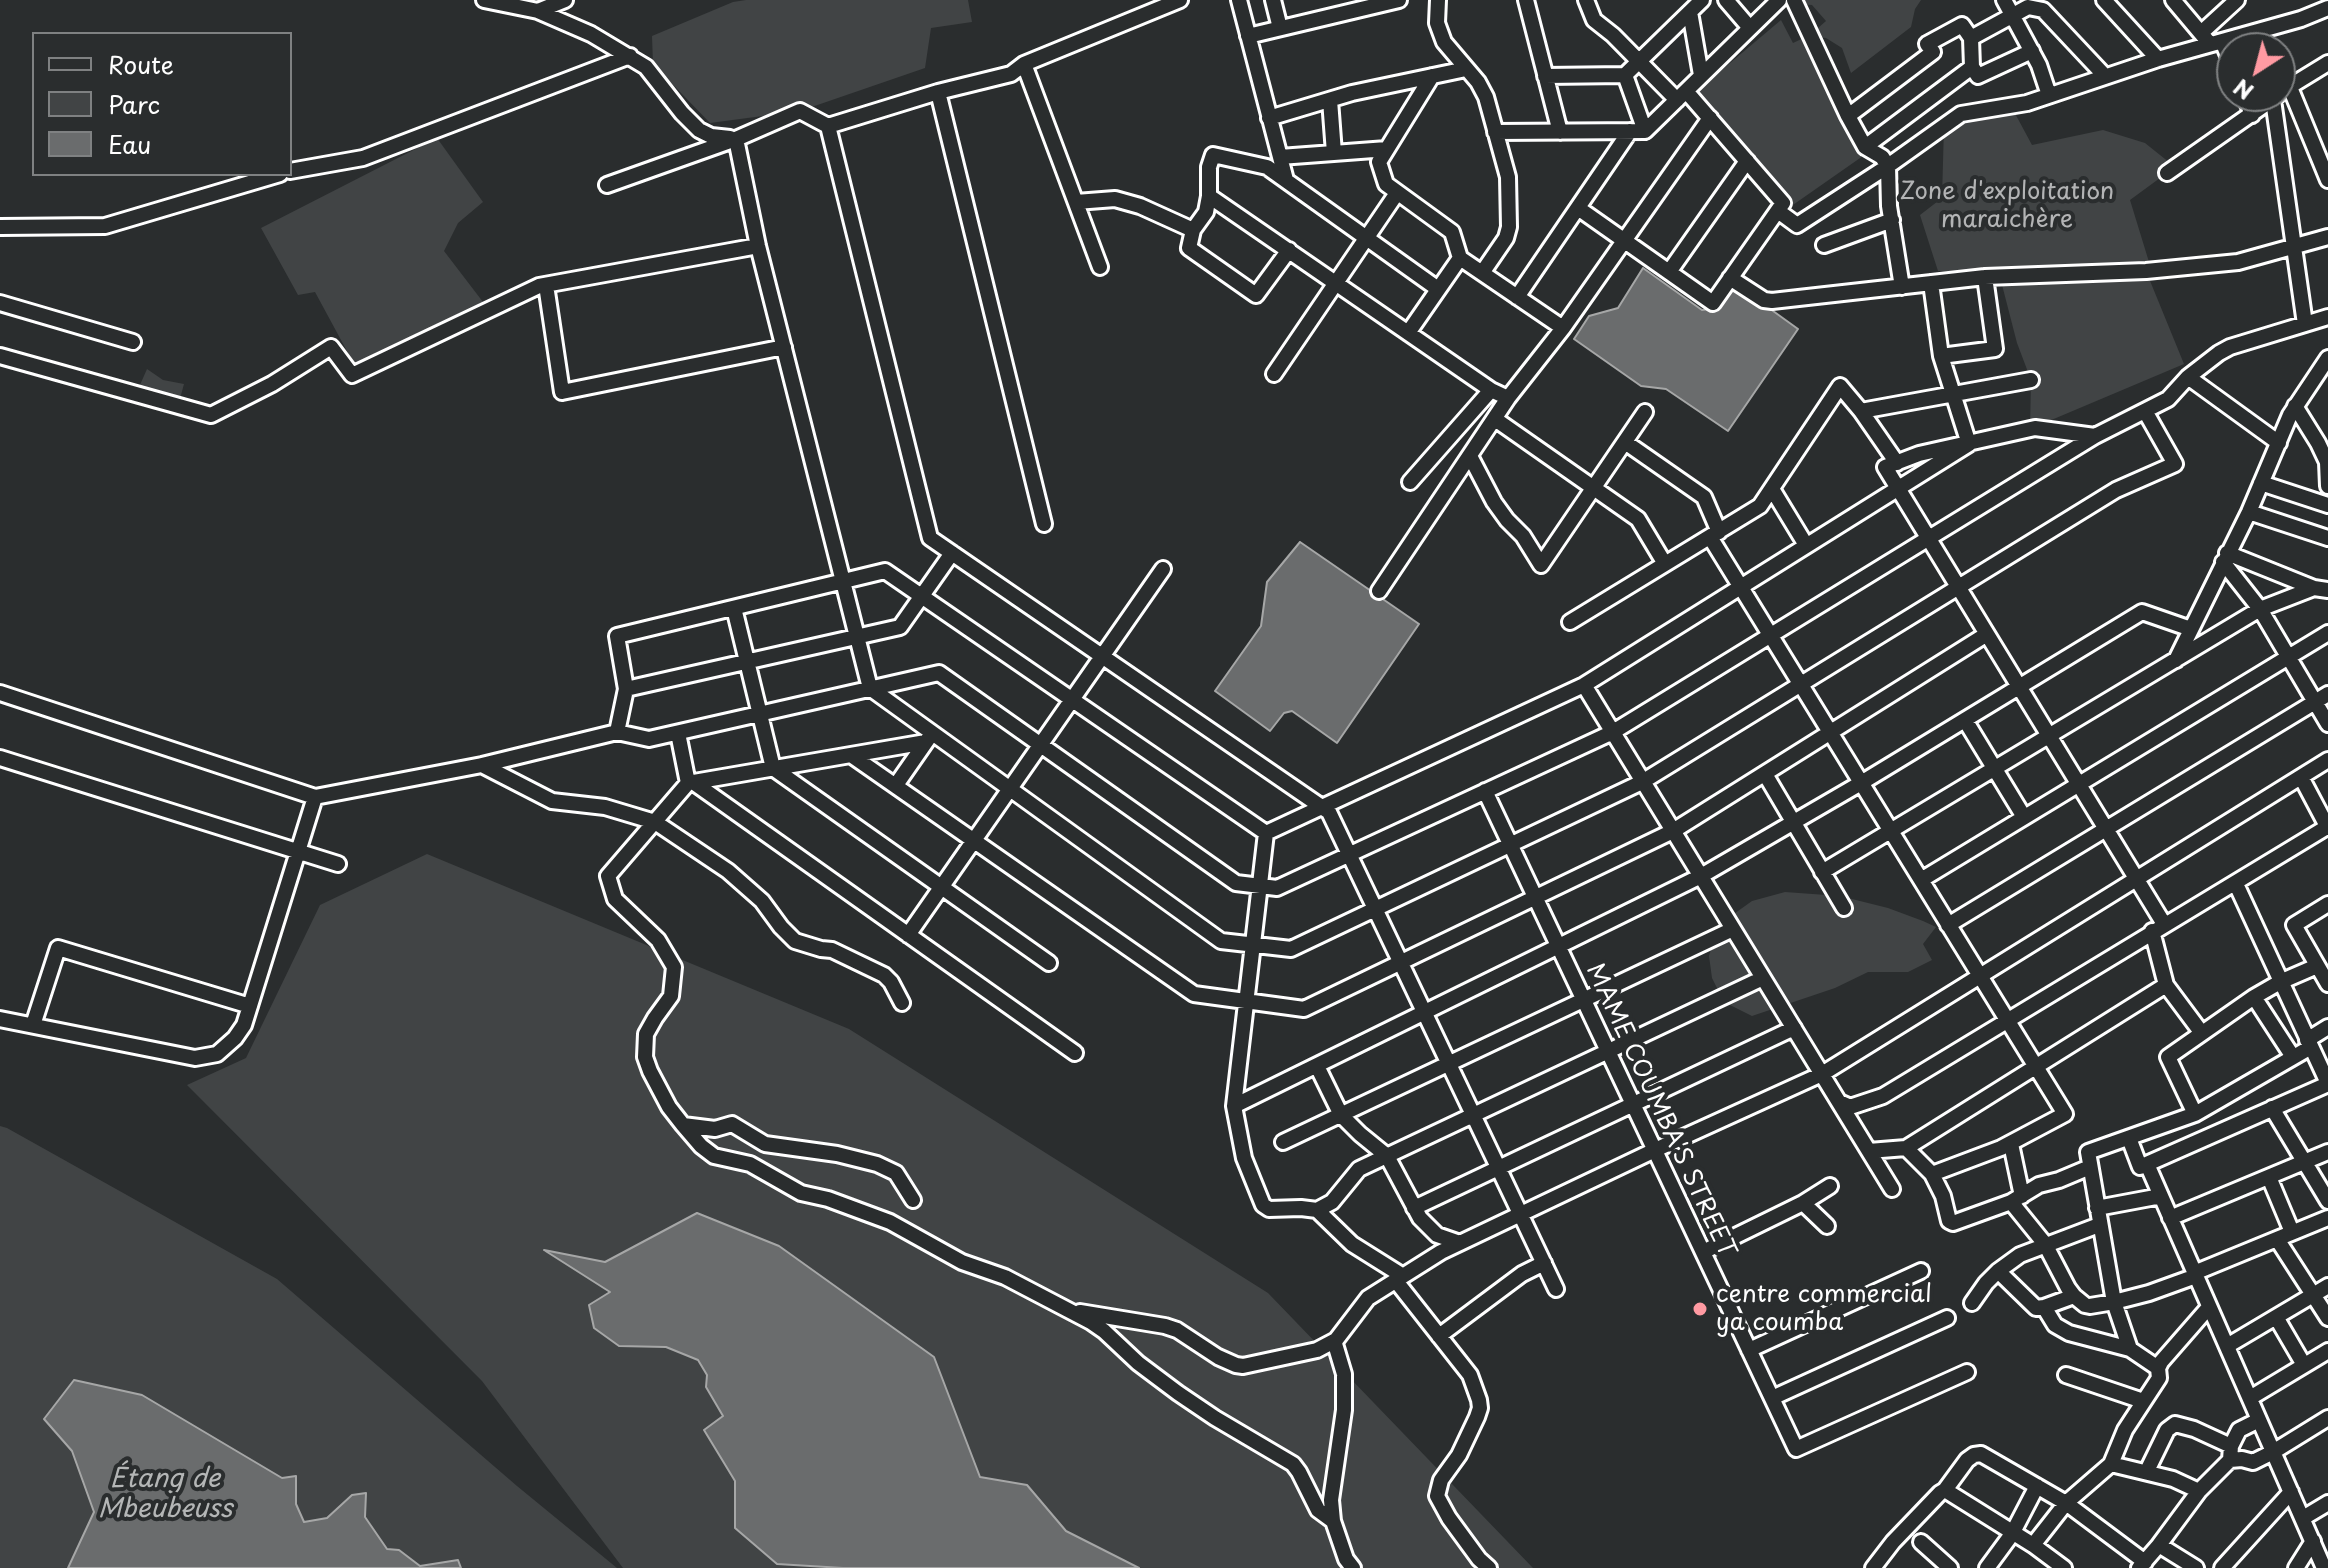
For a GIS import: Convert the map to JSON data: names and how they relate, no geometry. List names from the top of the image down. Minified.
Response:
{"streets":{"street":["MAME COUMBA'S STREET"]},"water":["Étang de Mbeubeuss"],"parks":["Zone d'exploitation maraichère"],"places":["centre commercial ya coumba"],"legend":["Route","Parc","Eau"],"north":"bottom left"}
